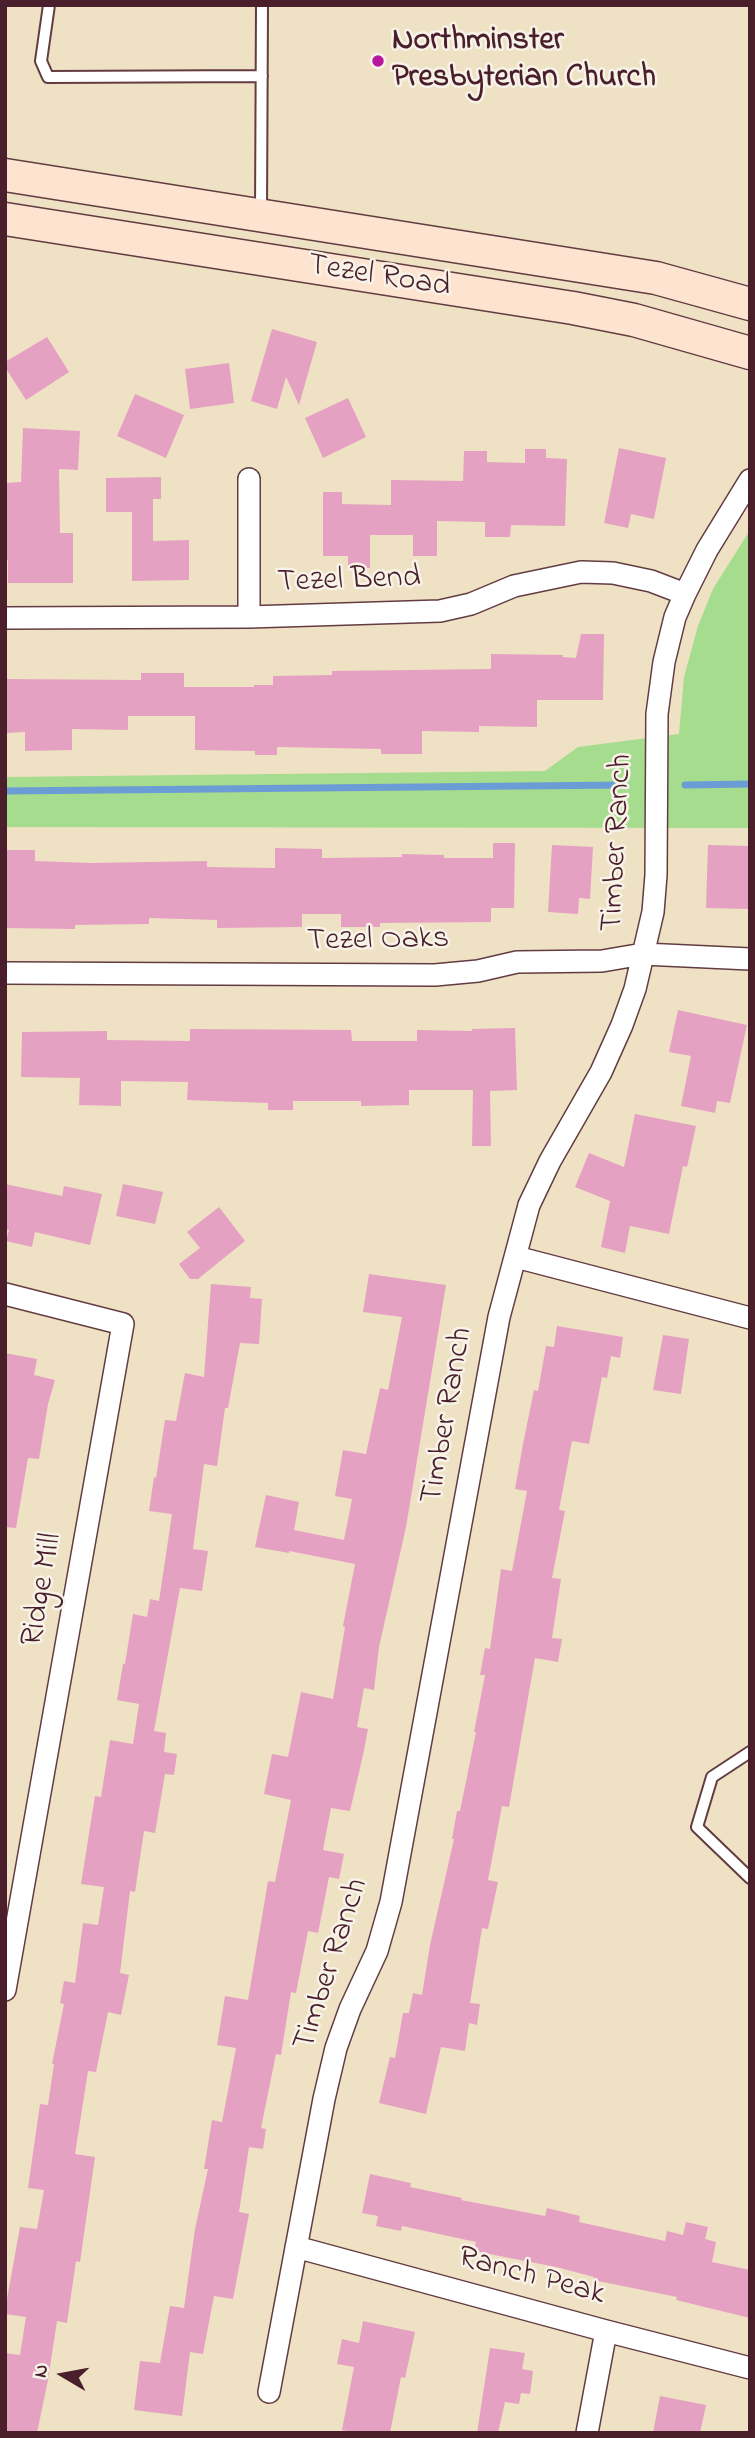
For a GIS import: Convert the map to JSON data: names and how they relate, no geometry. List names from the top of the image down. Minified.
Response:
{"streets":{"main road":["Tezel Road"],"street":["Tezel Bend","Timber Ranch","Tezel Oaks","Ridge Mill","Ranch Peak"]},"crossings":[["Tezel Bend","Timber Ranch"],["Timber Ranch","Tezel Oaks"],["Timber Ranch","Ranch Peak"]],"places":["Northminster Presbyterian Church"],"north":"left"}
